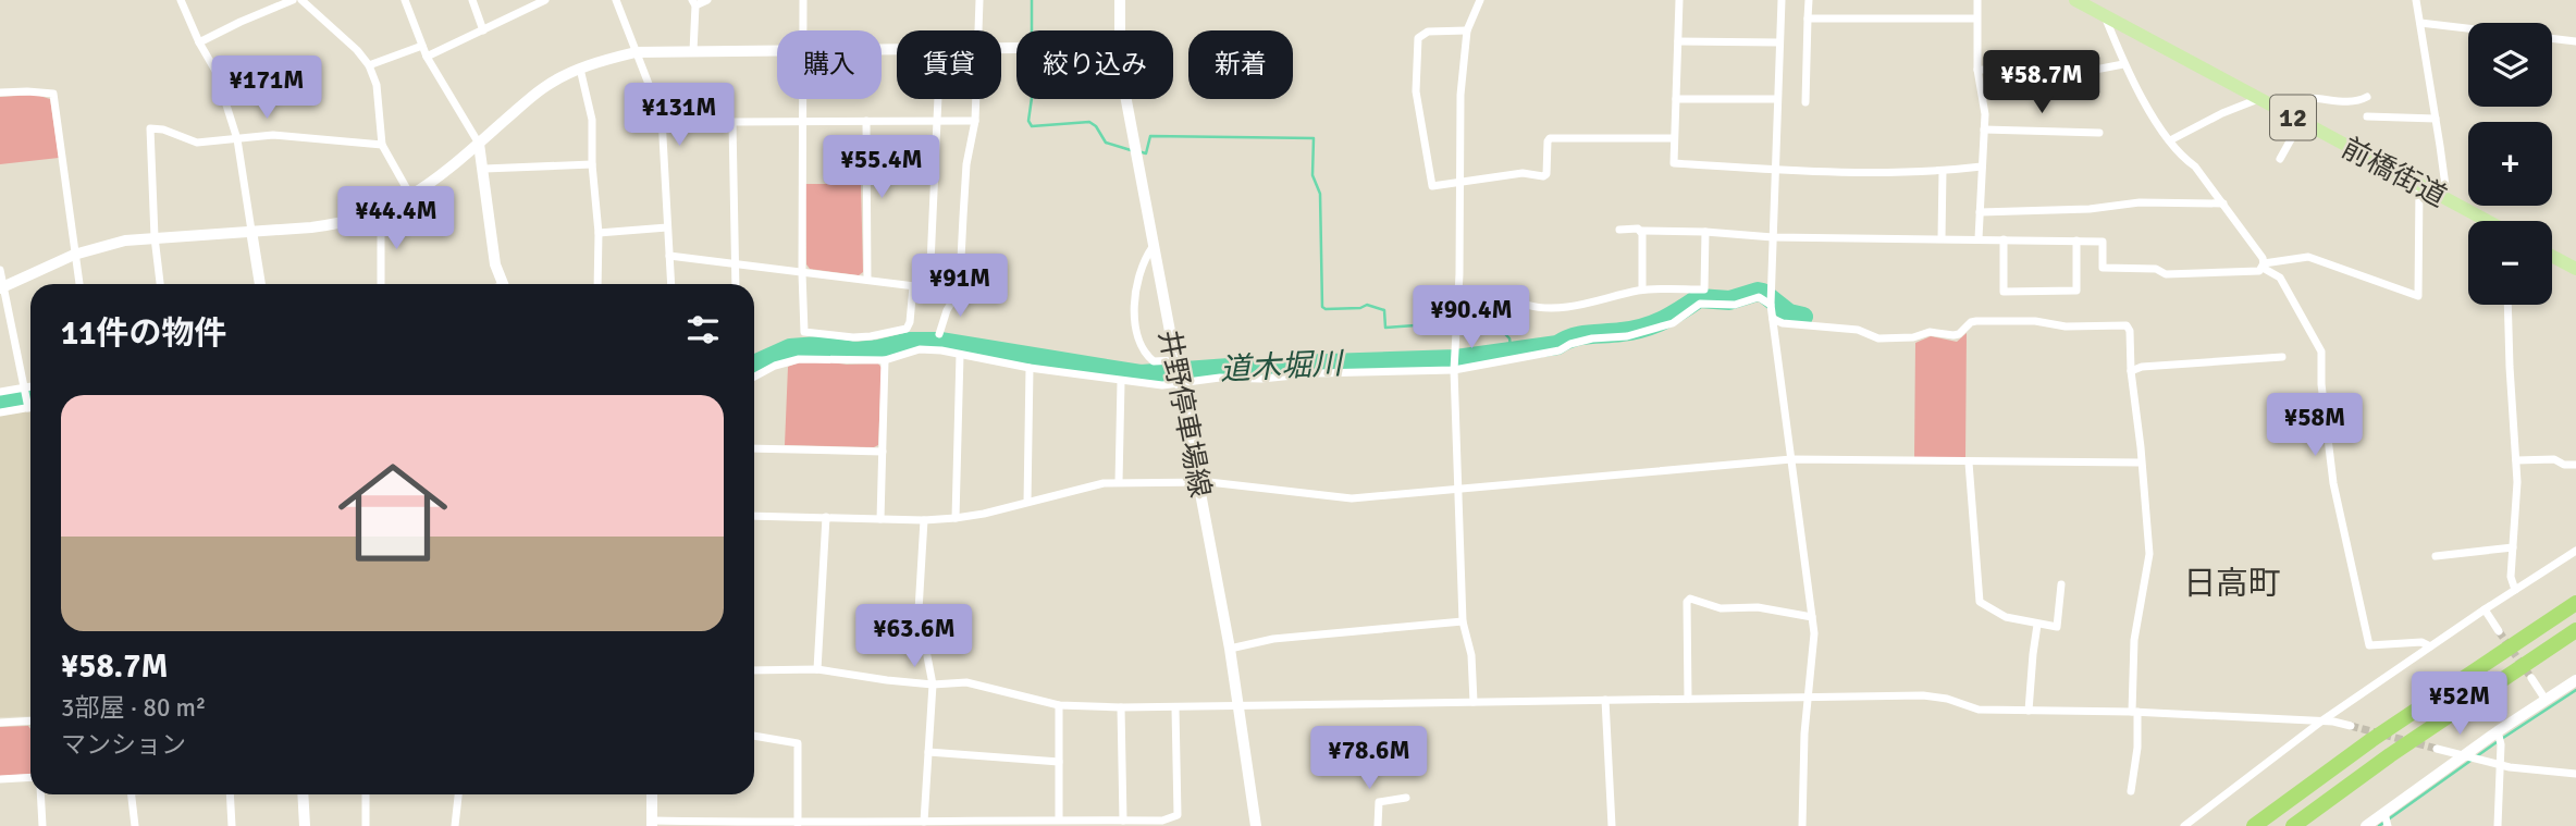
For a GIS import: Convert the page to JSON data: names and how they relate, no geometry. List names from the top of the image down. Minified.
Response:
{"streets":{"main road":["12","前橋街道"],"street":["井野停車場線"]},"districts":["日高町"],"water":["道木堀川"],"page":{"map_buttons":["+","−"],"chip":["購入","賃貸","絞り込み","新着"],"price":["¥58.7M","¥171M","¥131M","¥55.4M","¥44.4M","¥91M","¥90.4M","¥58M","¥63.6M","¥52M","¥78.6M"],"heading":"11件の物件","list":[{"name":"¥58.7M","note":"3部屋 · 80 m² · マンション"}]}}
